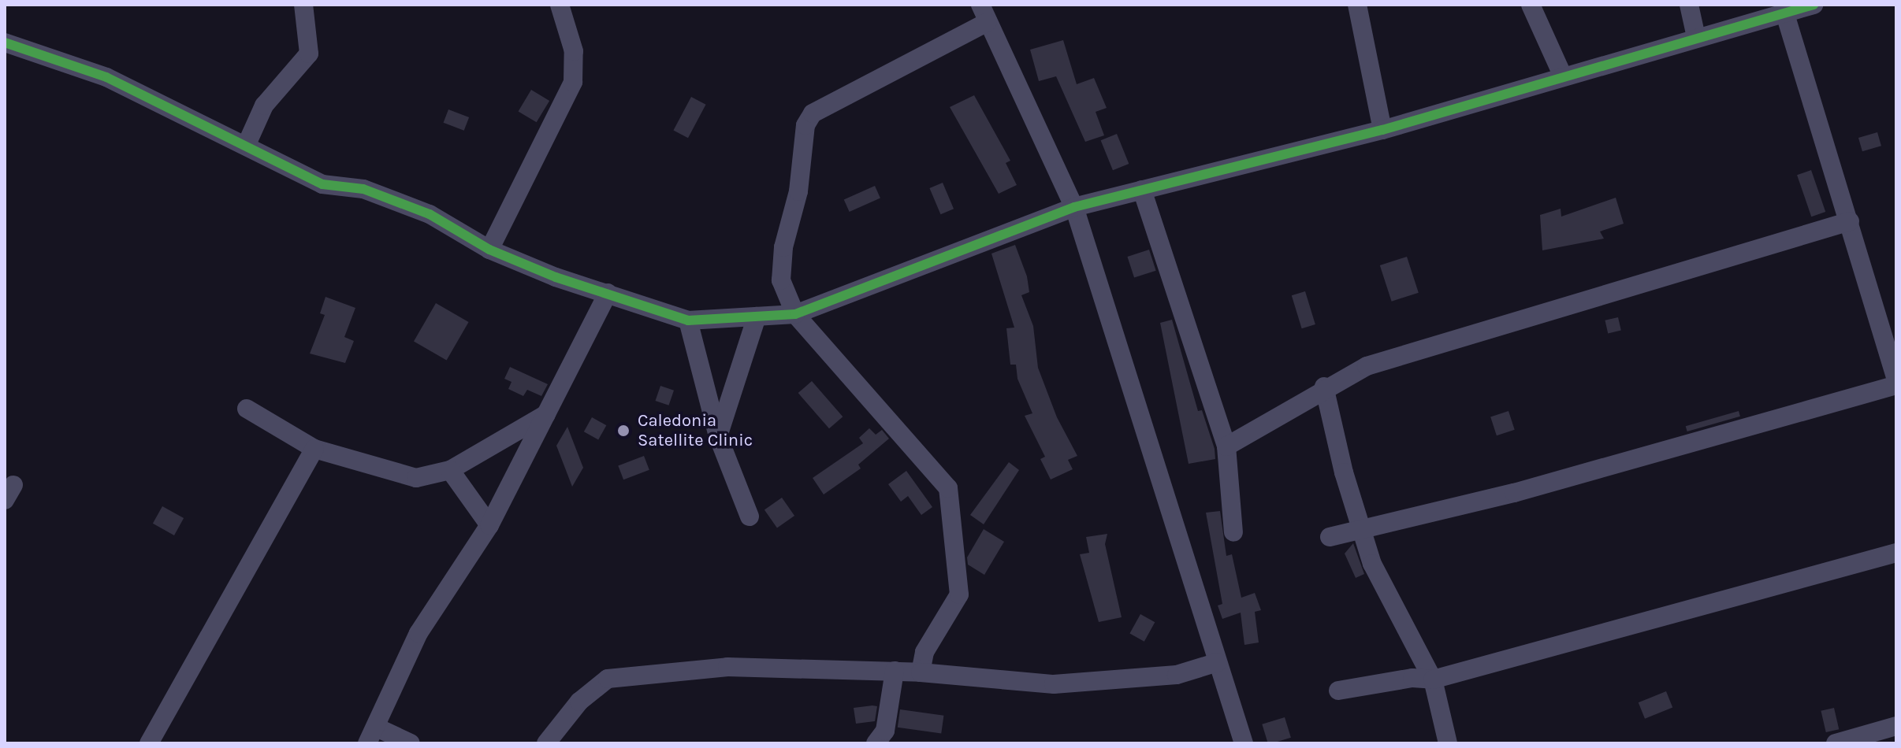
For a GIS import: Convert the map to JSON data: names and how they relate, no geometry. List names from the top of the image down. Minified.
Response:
{"places":["Caledonia Satellite Clinic"]}
